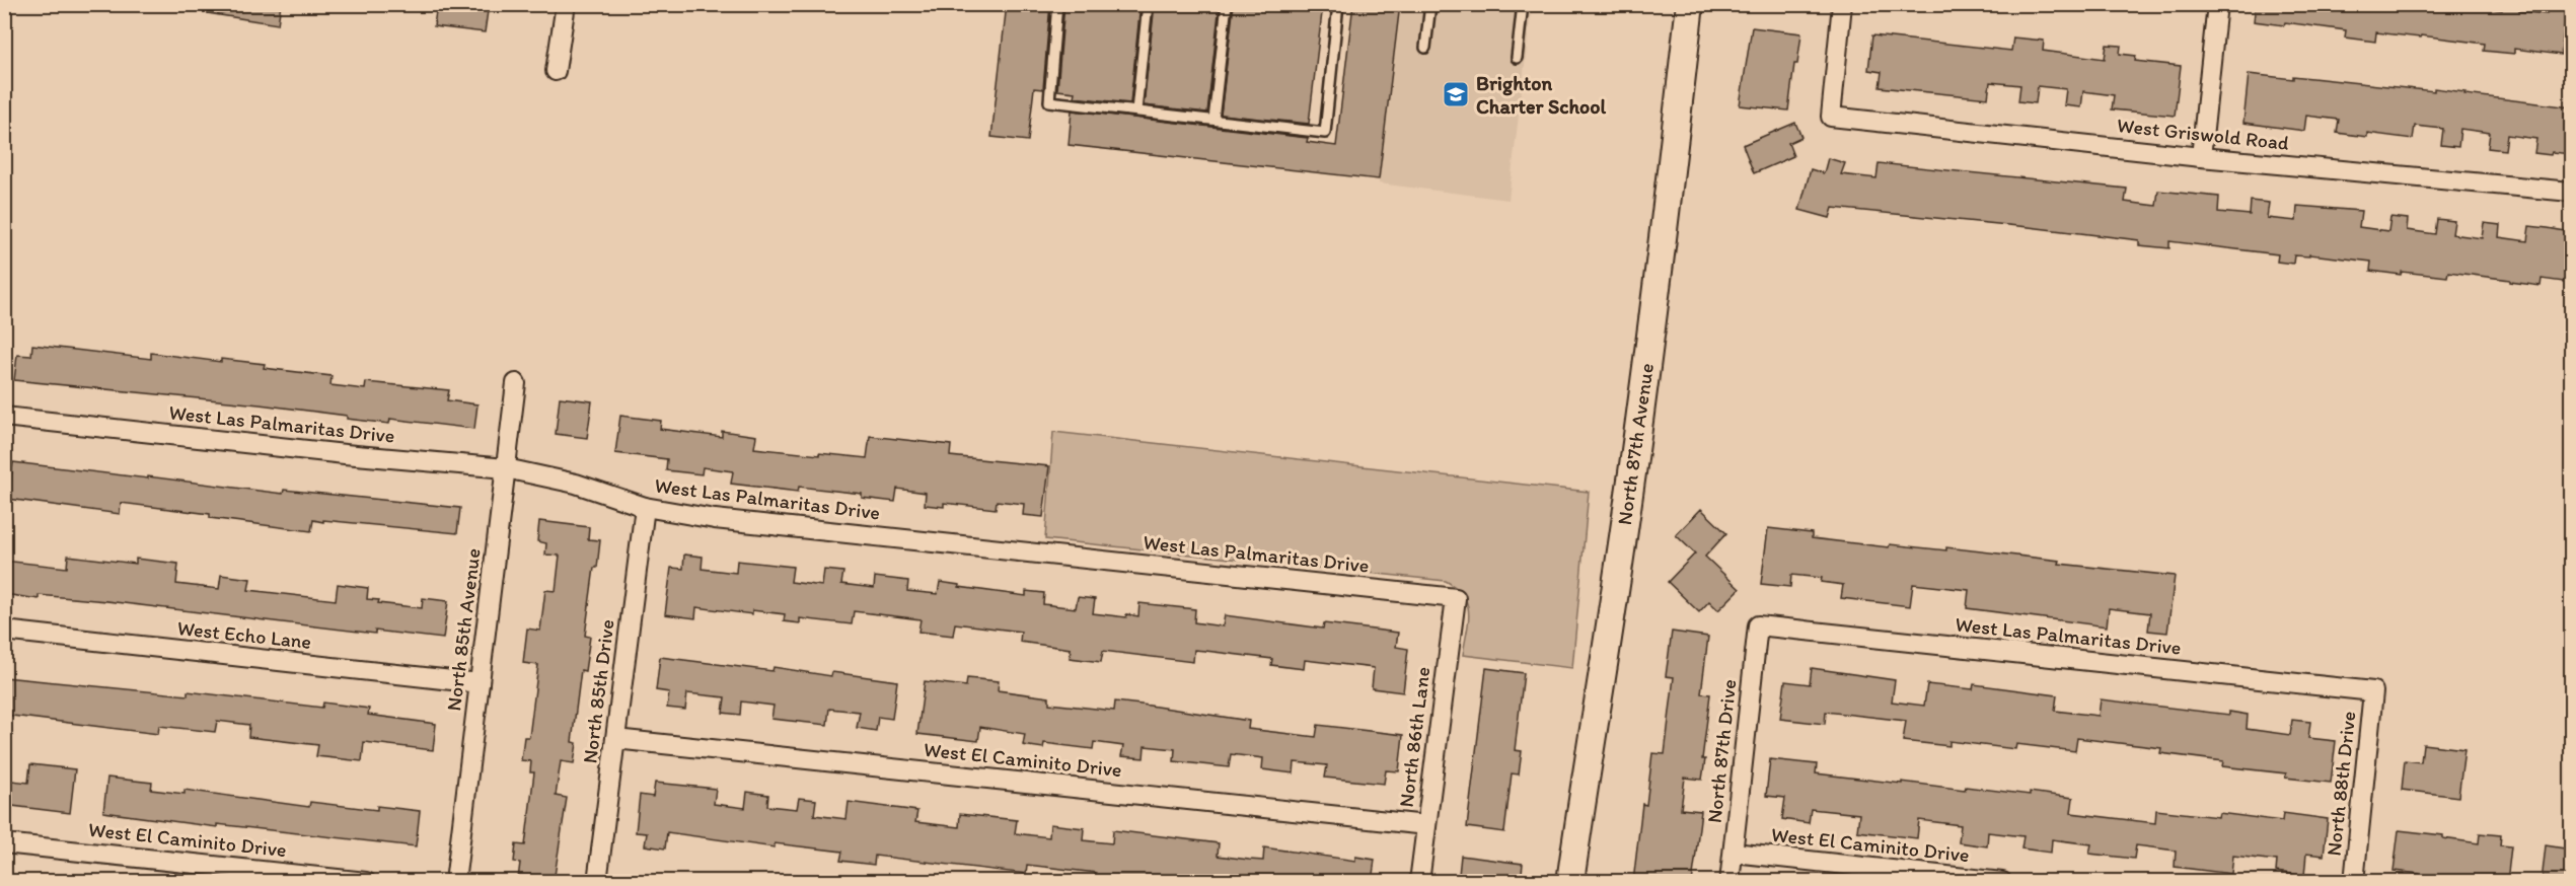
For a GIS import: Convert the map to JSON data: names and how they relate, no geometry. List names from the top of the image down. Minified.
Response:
{"streets":{"street":["West Griswold Road","West Las Palmaritas Drive","North 87th Avenue","North 85th Avenue","West Echo Lane","North 85th Drive","North 86th Lane","North 87th Drive","West El Caminito Drive","North 88th Drive"]},"crossings":[["West Las Palmaritas Drive","North 85th Avenue"],["West Las Palmaritas Drive","North 85th Drive"],["West Las Palmaritas Drive","North 86th Lane"],["West Las Palmaritas Drive","North 87th Drive"],["West Las Palmaritas Drive","North 88th Drive"],["North 85th Avenue","West Echo Lane"],["North 85th Drive","West El Caminito Drive"],["North 86th Lane","West El Caminito Drive"],["North 87th Drive","West El Caminito Drive"]],"places":{"school or university":["Brighton Charter School"]}}
